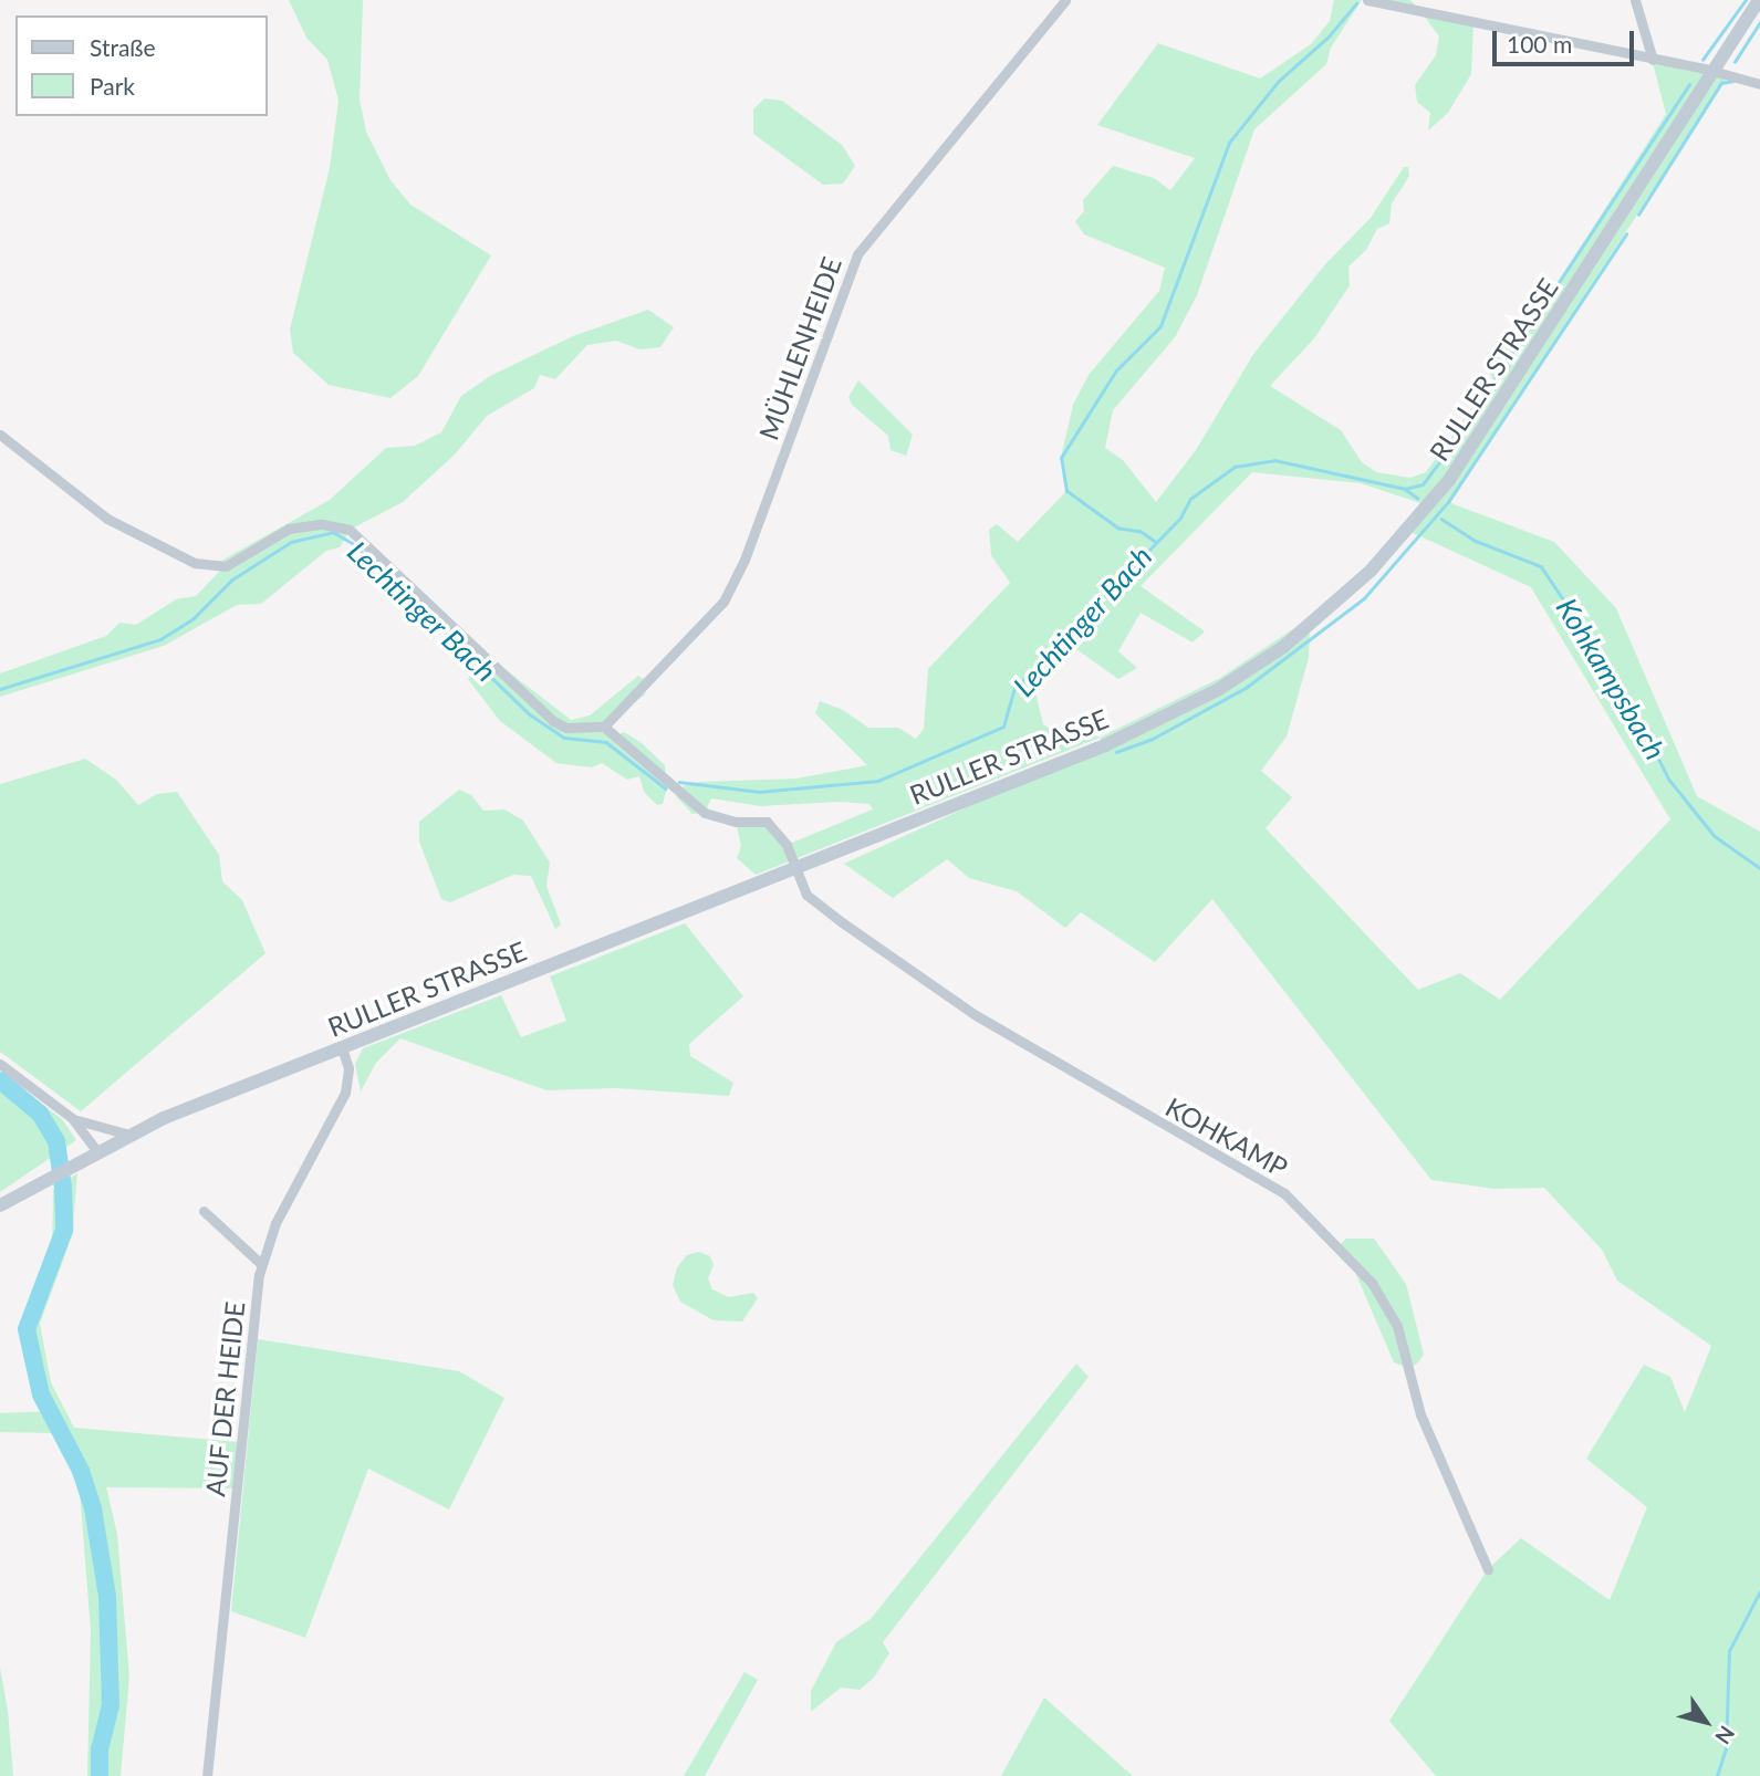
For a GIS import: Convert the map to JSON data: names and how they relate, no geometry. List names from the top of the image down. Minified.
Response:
{"streets":{"main road":["RULLER STRASSE"],"street":["MÜHLENHEIDE","KOHKAMP","AUF DER HEIDE"]},"crossings":[["MÜHLENHEIDE","KOHKAMP"],["RULLER STRASSE","KOHKAMP"],["RULLER STRASSE","AUF DER HEIDE"]],"water":["Lechtinger Bach","Kohkampsbach"],"legend":["Straße","Park"],"scale_bar":"100 m","north":"bottom right"}
